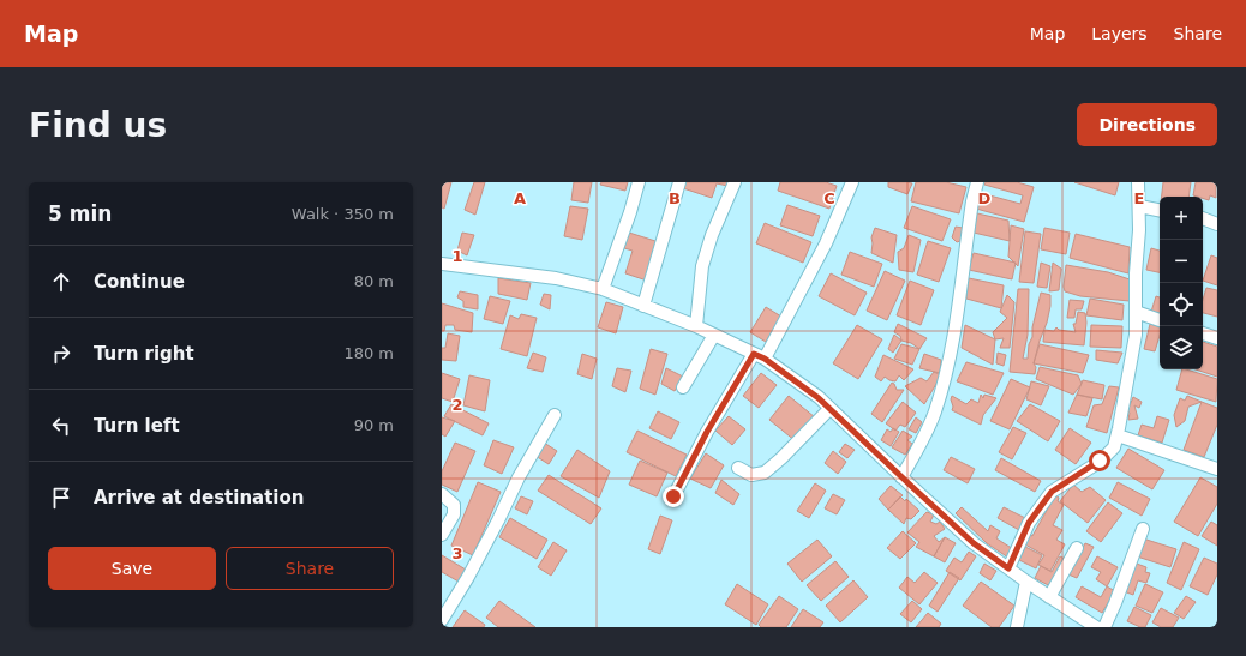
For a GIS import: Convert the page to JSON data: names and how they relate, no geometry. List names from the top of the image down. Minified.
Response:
{"page":{"header":"Map","nav":["Map","Layers","Share"],"buttons":["Directions",["Save","Share"]],"title":"Find us","heading":["5 min","Walk · 350 m"],"map_buttons":["+","−"],"list":[["Continue","80 m"],["Turn right","180 m"],["Turn left","90 m"],"Arrive at destination"]},"grid":{"columns":["A","B","C","D","E"],"rows":["1","2","3"]}}
